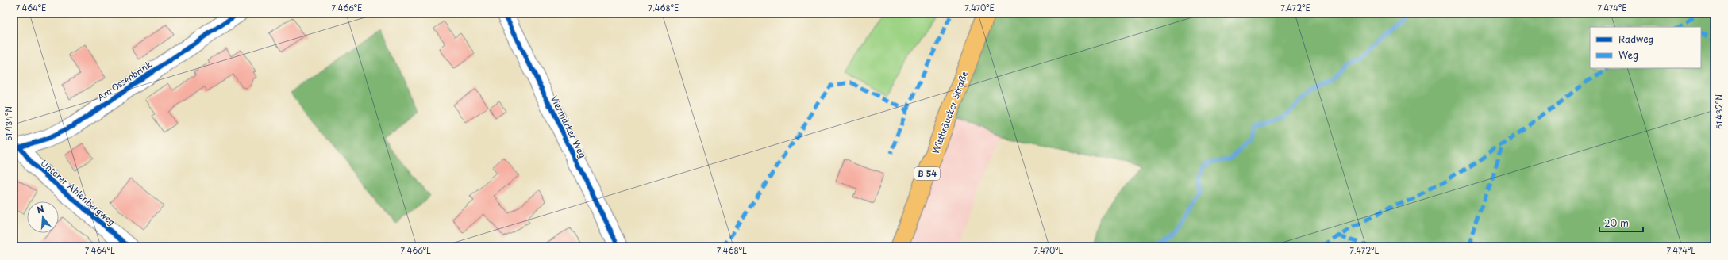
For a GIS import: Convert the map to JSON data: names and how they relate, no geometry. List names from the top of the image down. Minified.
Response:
{"streets":{"main road":["Wittbräucker Straße","B 54"],"street":["Am Ossenbrink","Viermärker Weg","Unterer Ahlenbergweg"]},"crossings":[["Am Ossenbrink","Unterer Ahlenbergweg"]],"legend":["Radweg","Weg"],"scale_bar":"20 m","north":"top","coordinates":["7.464°E","7.466°E","7.468°E","7.470°E","7.472°E","7.474°E","51.432°N","51.434°N"]}
